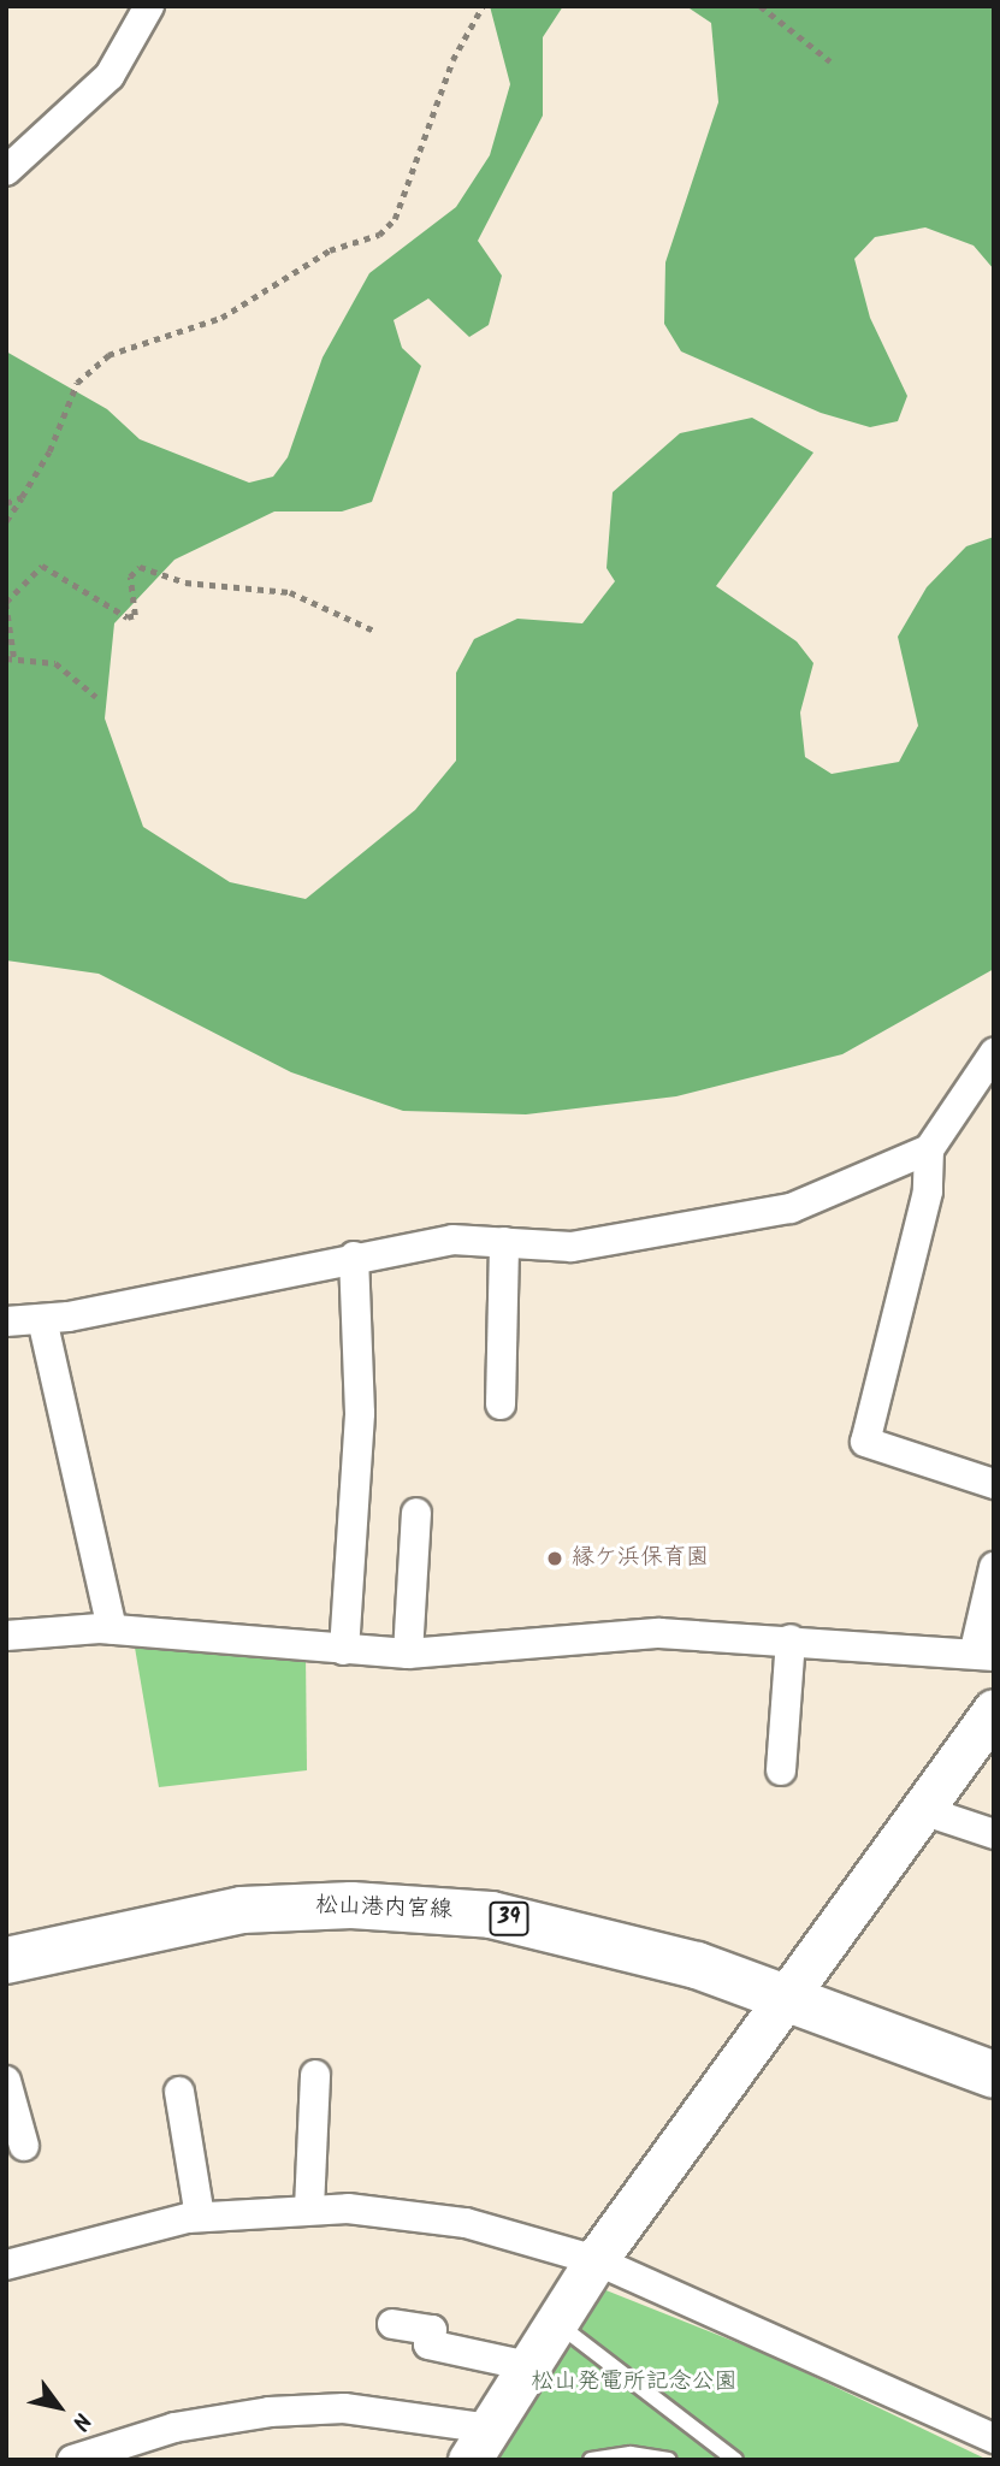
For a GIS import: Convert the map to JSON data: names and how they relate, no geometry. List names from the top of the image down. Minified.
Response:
{"streets":{"main road":["松山港内宮線","39"]},"parks":["松山発電所記念公園"],"places":["縁ケ浜保育園"],"north":"bottom right"}
